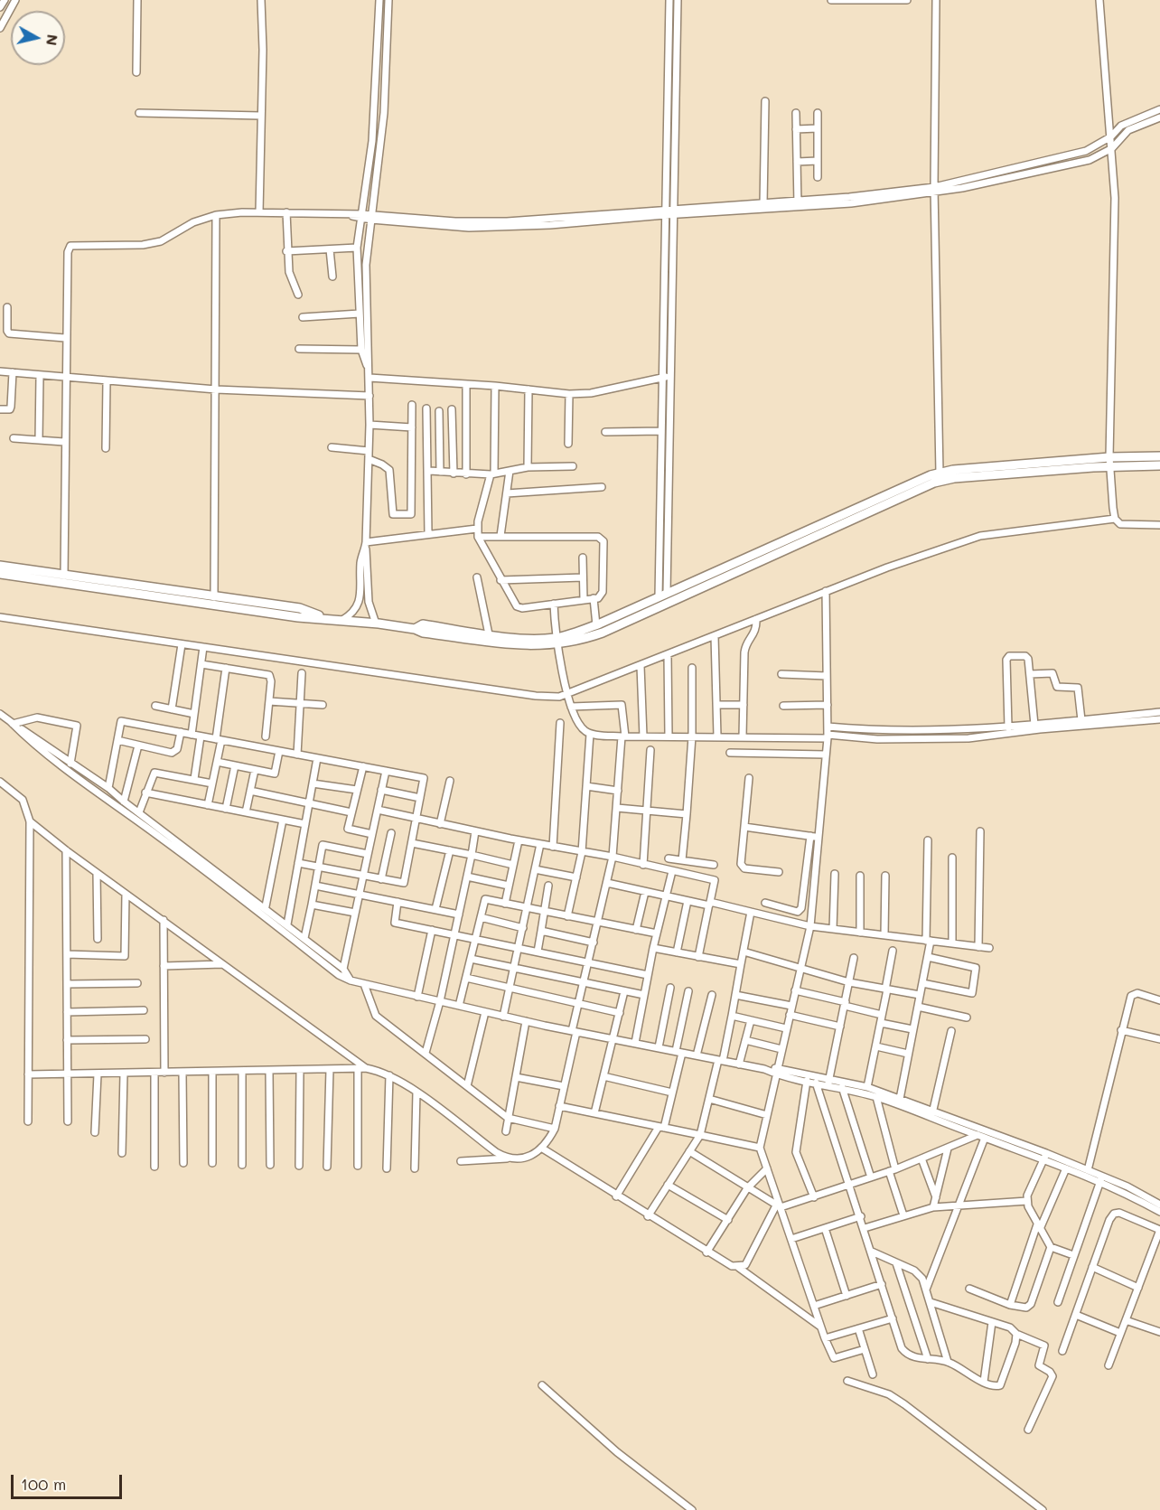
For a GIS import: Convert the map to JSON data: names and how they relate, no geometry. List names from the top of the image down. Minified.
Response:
{"scale_bar":"100 m","north":"right"}
